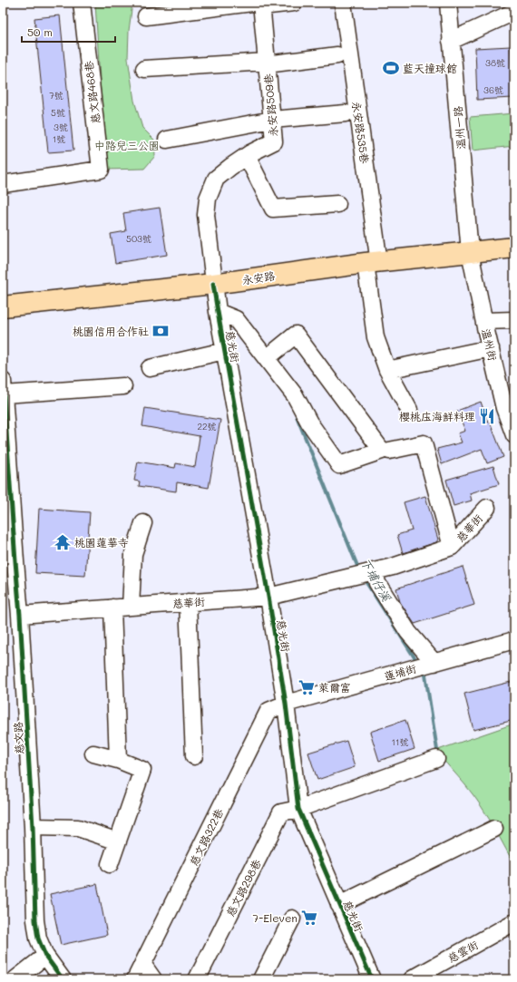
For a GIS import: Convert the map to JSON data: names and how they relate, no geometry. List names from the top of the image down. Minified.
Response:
{"streets":{"main road":["永安路"],"street":["慈文路468巷","永安路509巷","溫州一路","永安路535巷","溫州街","慈光街","慈華街","蓮埔街","慈文路","慈文路322巷","慈文路298巷","慈雲街"]},"crossings":[["永安路509巷","永安路"],["永安路509巷","慈光街"],["溫州一路","永安路"],["溫州一路","溫州街"],["永安路535巷","永安路"],["永安路","溫州街"],["永安路","慈光街"],["慈光街","慈華街"],["慈光街","蓮埔街"],["慈光街","慈文路322巷"],["慈光街","慈文路298巷"],["慈華街","慈文路"],["蓮埔街","慈文路322巷"]],"water":["下埔仔溪"],"parks":["中路兒三公園"],"places":{"sports":["藍天撞球館"],"bank":["桃園信用合作社"],"restaurant":["櫻桃庒海鮮料理"],"temple":["桃園蓮華寺"],"supermarket":["萊爾富","7-Eleven"]},"house_numbers":["38號","36號","7號","5號","3號","1號","503號","22號","11號"],"scale_bar":"50 m"}
